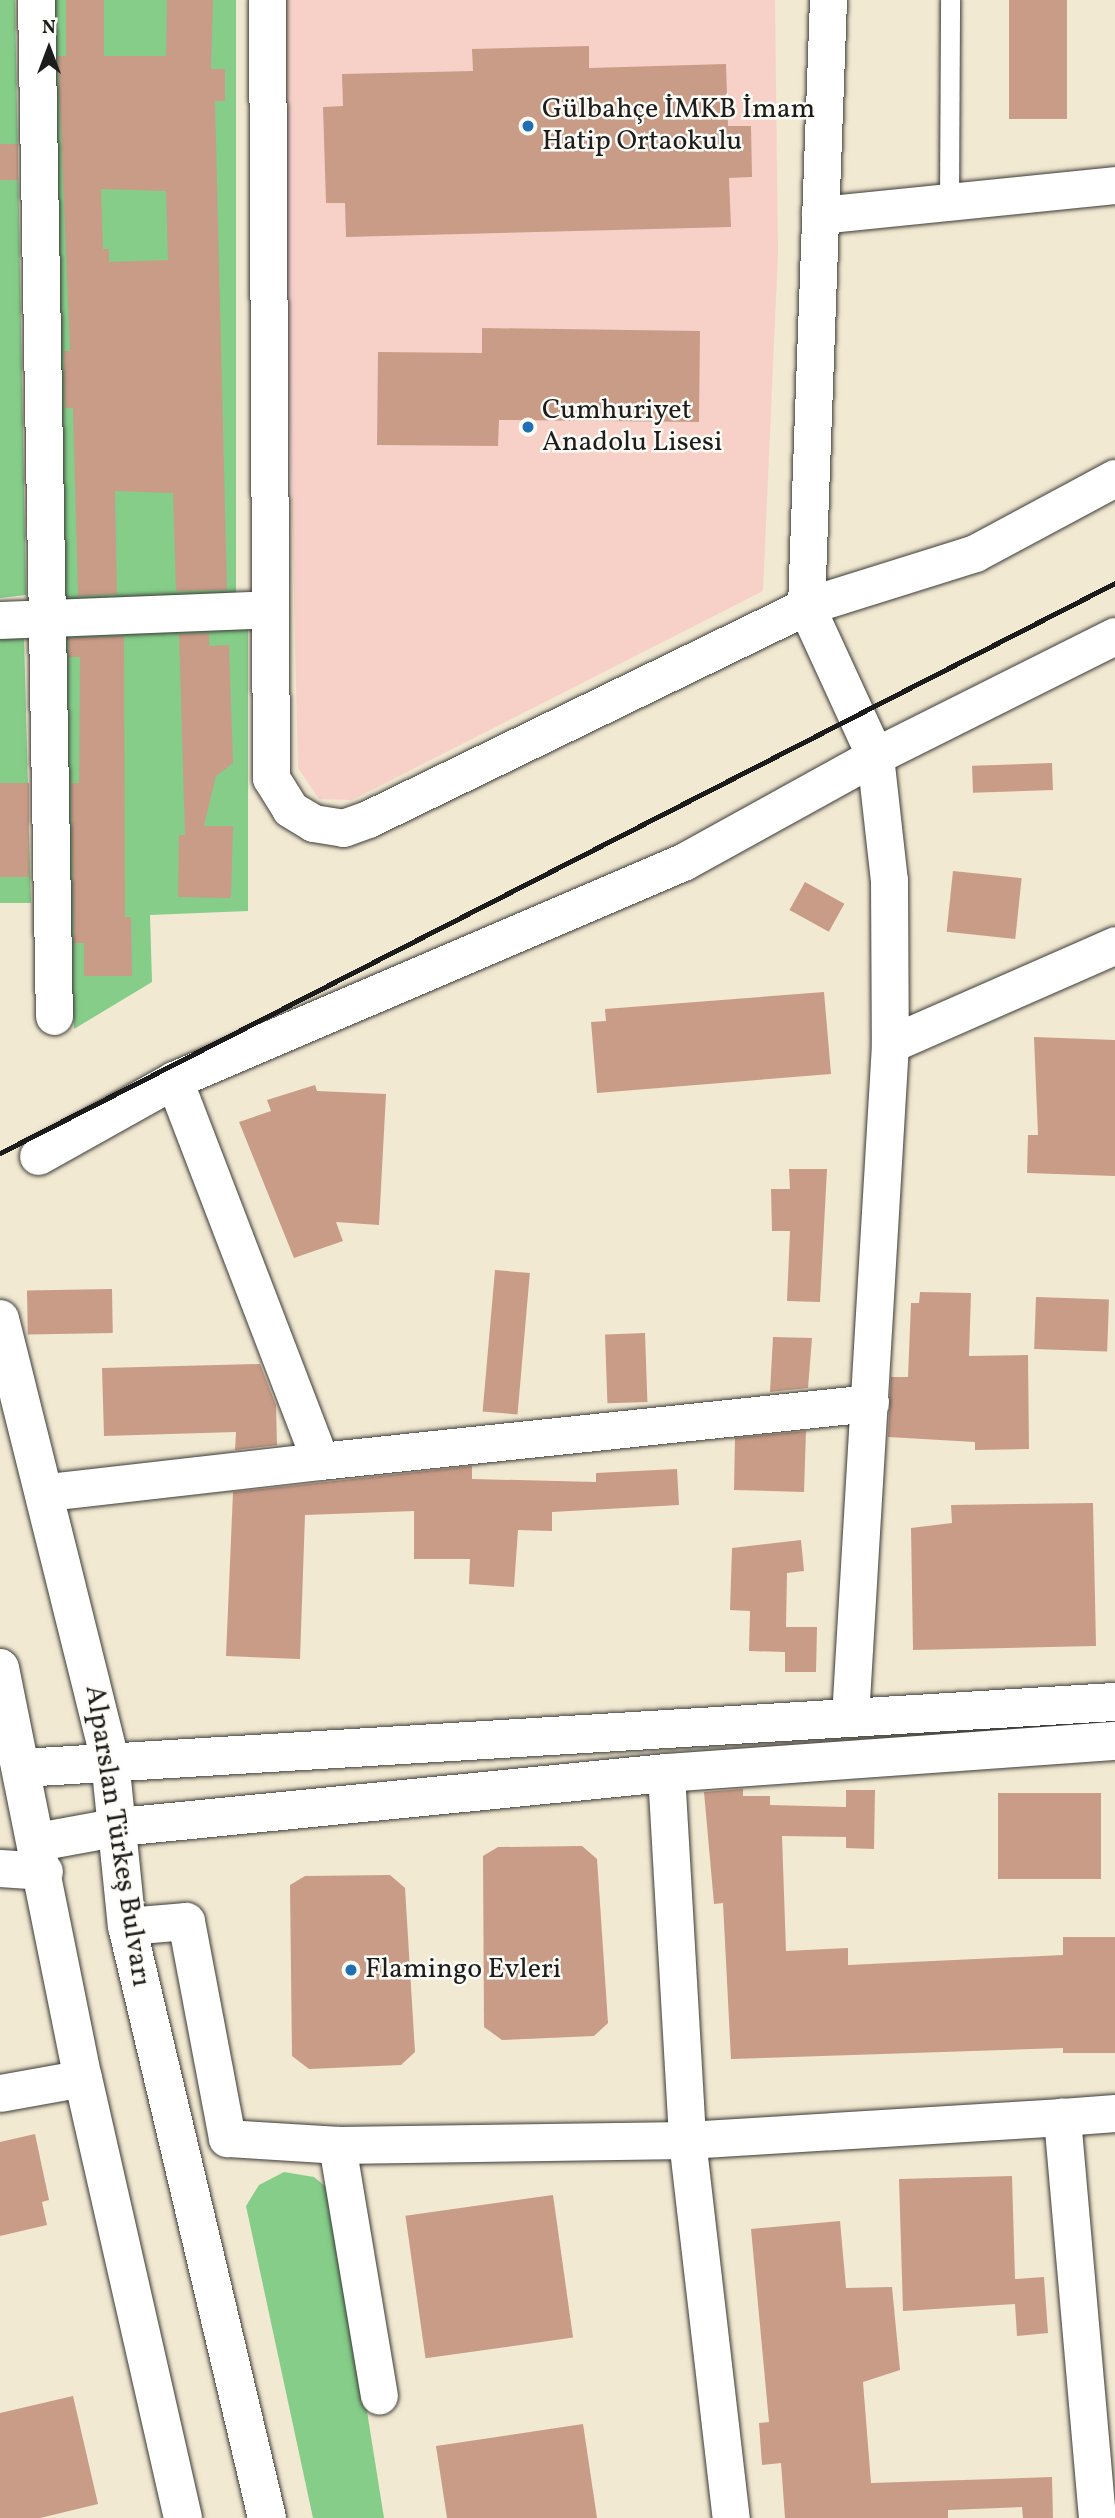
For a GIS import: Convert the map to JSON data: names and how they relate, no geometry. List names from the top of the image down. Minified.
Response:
{"streets":{"main road":["Alparslan Türkeş Bulvarı"]},"places":["Gülbahçe İMKB İmam Hatip Ortaokulu","Cumhuriyet Anadolu Lisesi","Flamingo Evleri"],"north":"top"}
